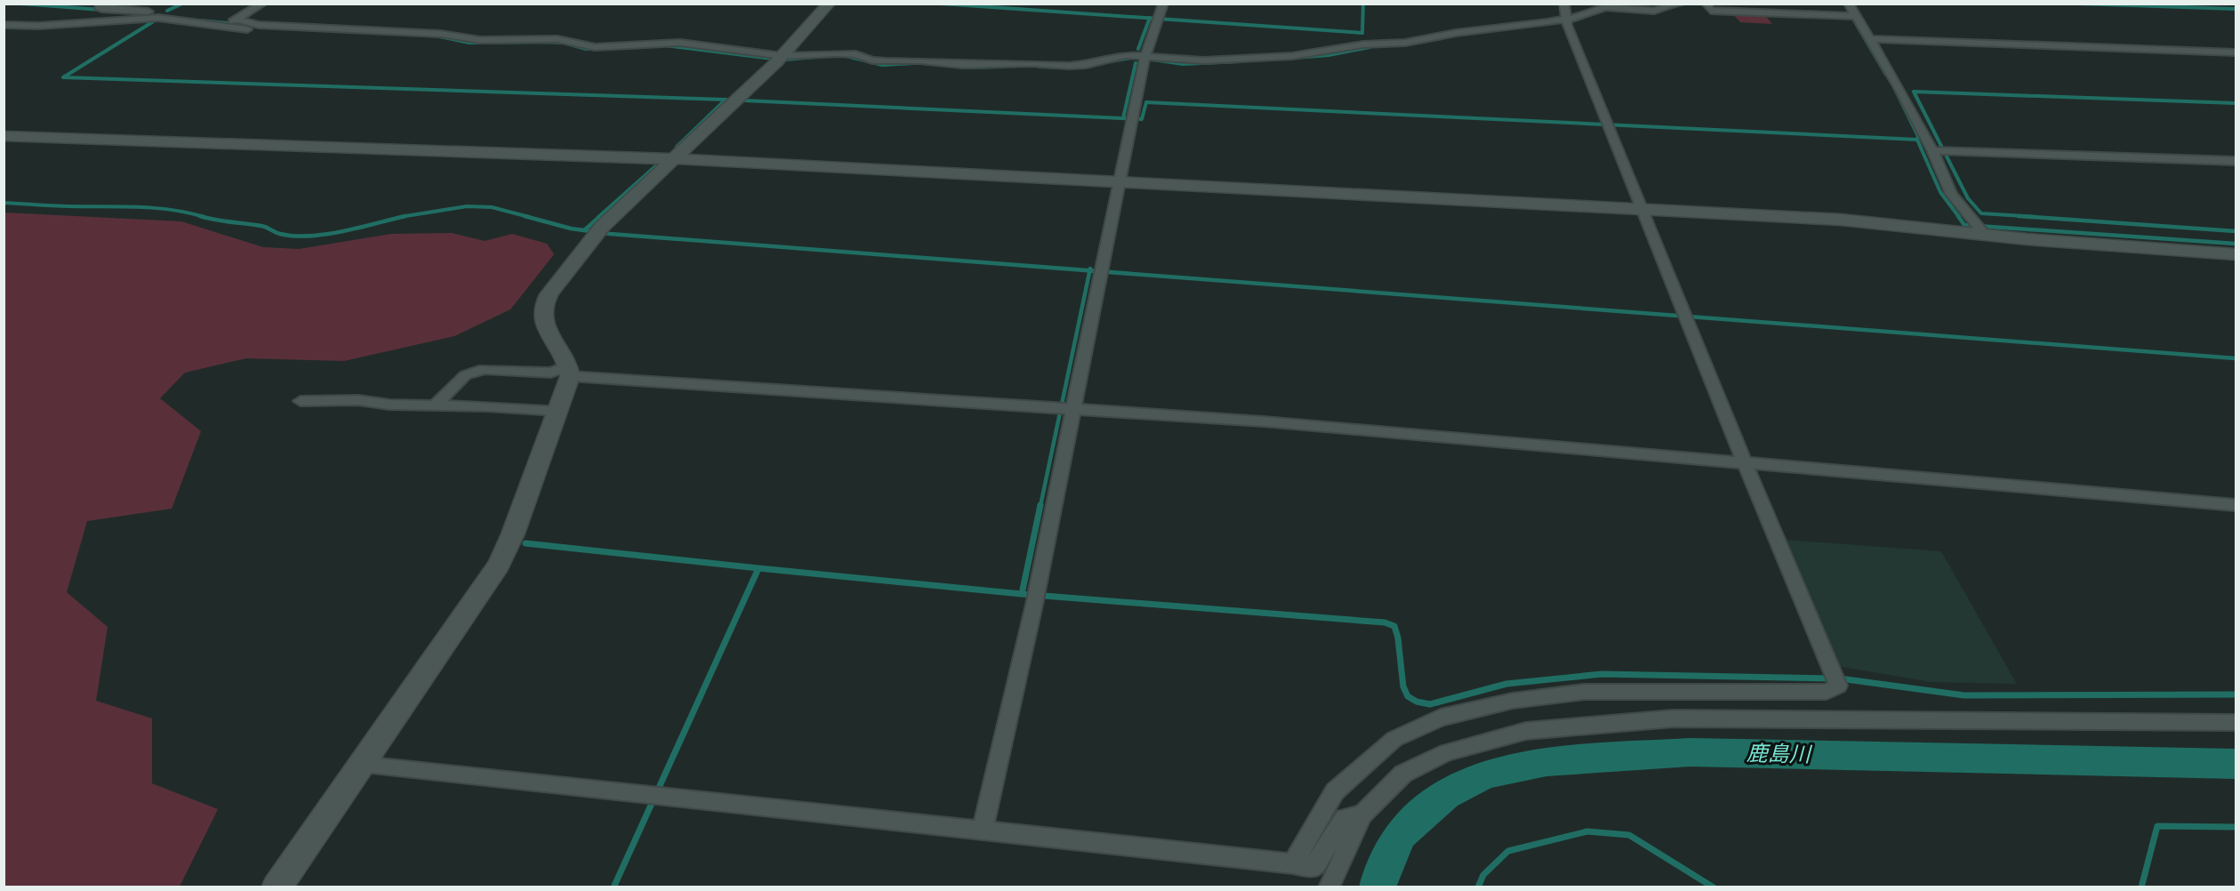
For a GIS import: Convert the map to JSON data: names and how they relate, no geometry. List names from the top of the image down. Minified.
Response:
{"water":["鹿島川"]}
